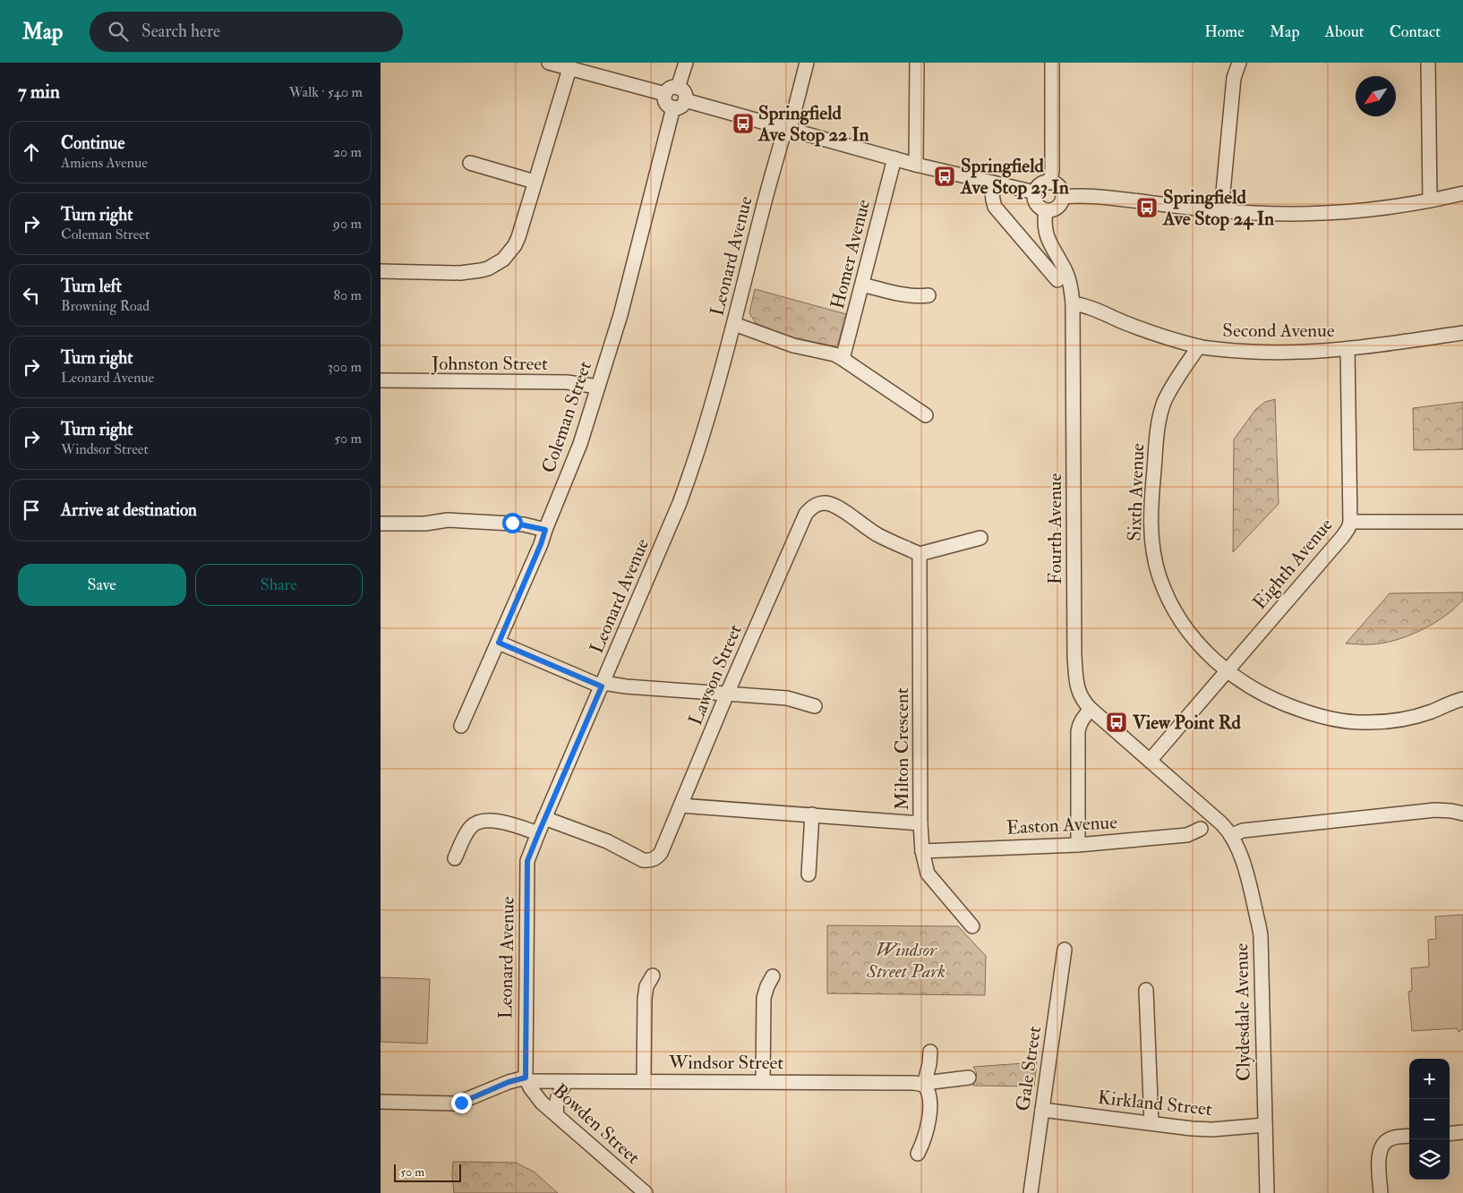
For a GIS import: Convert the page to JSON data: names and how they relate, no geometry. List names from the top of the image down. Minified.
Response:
{"streets":{"street":["Homer Avenue","Leonard Avenue","Second Avenue","Johnston Street","Coleman Street","Sixth Avenue","Fourth Avenue","Eighth Avenue","Lawson Street","Milton Crescent","Easton Avenue","Clydesdale Avenue","Windsor Street","Gale Street","Kirkland Street","Bowden Street"]},"crossings":[["Leonard Avenue","Lawson Street"],["Leonard Avenue","Windsor Street"],["Leonard Avenue","Bowden Street"],["Second Avenue","Sixth Avenue"],["Second Avenue","Fourth Avenue"],["Second Avenue","Eighth Avenue"],["Johnston Street","Coleman Street"],["Sixth Avenue","Eighth Avenue"],["Fourth Avenue","Eighth Avenue"],["Fourth Avenue","Clydesdale Avenue"],["Lawson Street","Milton Crescent"],["Milton Crescent","Easton Avenue"],["Clydesdale Avenue","Kirkland Street"],["Windsor Street","Bowden Street"],["Gale Street","Kirkland Street"]],"parks":["Windsor Street Park"],"places":{"bus stop":["Springfield Ave Stop 22 In","Springfield Ave Stop 23 In","Springfield Ave Stop 24 In","View Point Rd"]},"scale_bar":"50 m","north":"bottom left","page":{"header":"Map","search":"Search here","nav":["Home","Map","About","Contact"],"heading":["7 min","Walk · 540 m"],"list":[["Continue","Amiens Avenue","20 m"],["Turn right","Coleman Street","90 m"],["Turn left","Browning Road","80 m"],["Turn right","Leonard Avenue","300 m"],["Turn right","Windsor Street","50 m"],"Arrive at destination"],"buttons":["Save","Share"],"map_buttons":["+","−"],"scale":"50 m"}}
